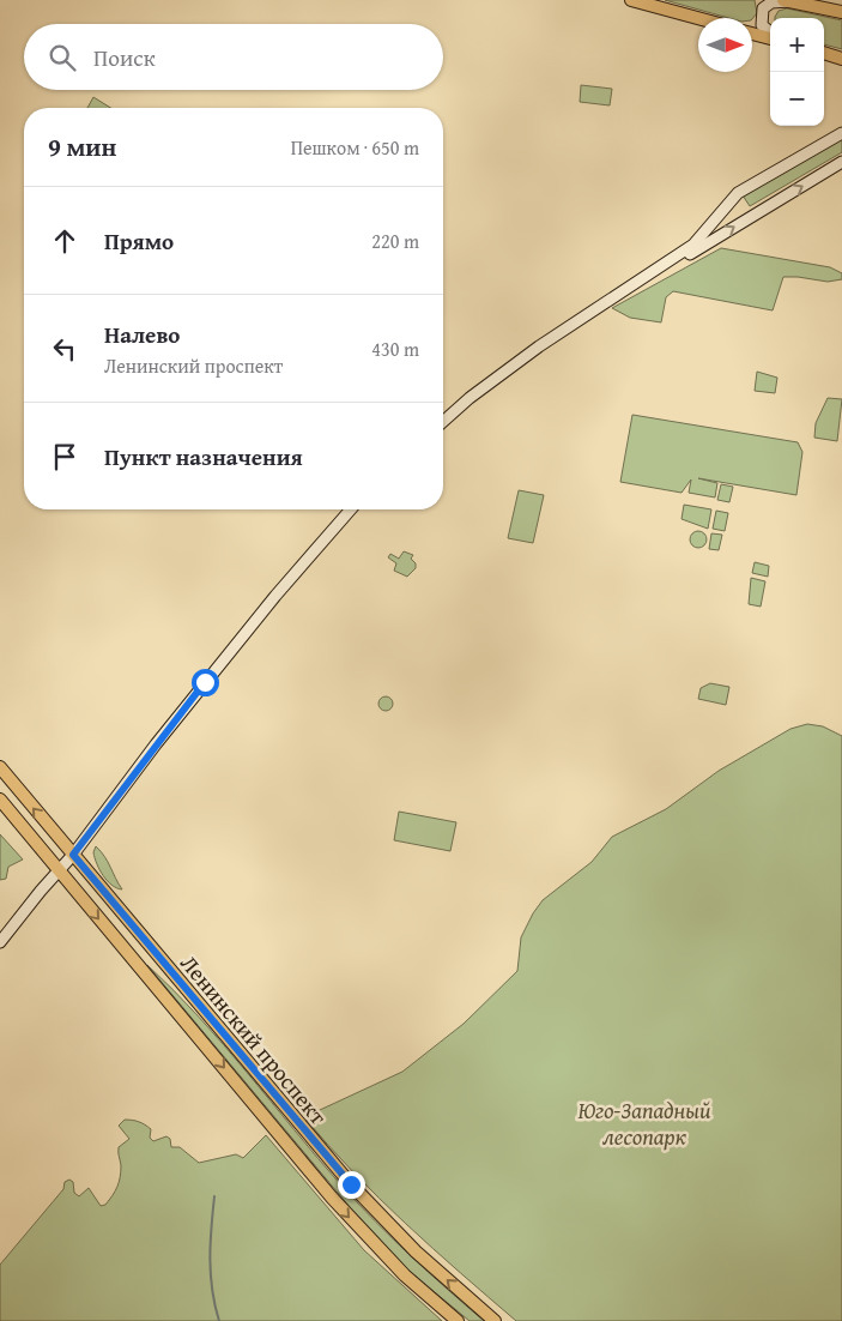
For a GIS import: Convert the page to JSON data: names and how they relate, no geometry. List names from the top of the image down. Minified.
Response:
{"streets":{"main road":["Ленинский проспект"]},"parks":["Юго-Западный лесопарк"],"north":"right","page":{"map_buttons":["+","−"],"search":"Поиск","heading":["9 мин","Пешком · 650 m"],"list":[["Прямо","220 m"],["Налево","Ленинский проспект","430 m"],"Пункт назначения"]}}
